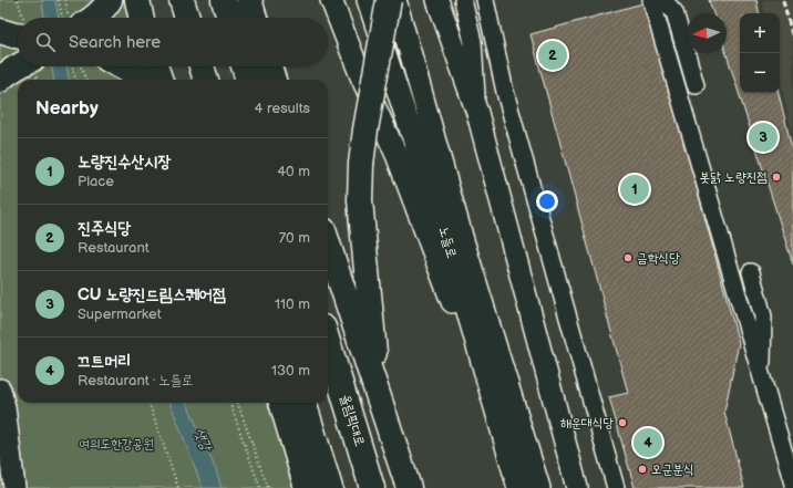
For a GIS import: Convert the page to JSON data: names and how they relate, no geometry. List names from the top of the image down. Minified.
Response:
{"streets":{"highway":["올림픽대로"],"main road":["노들로"]},"water":["샛강"],"parks":["여의도한강공원"],"places":["봇닭 노량진점","금학식당","해운대식당","오군분식"],"north":"left","page":{"map_buttons":["+","−"],"search":"Search here","pins":["2","3","1","4"],"heading":["Nearby","4 results"],"list":[{"mark":"1","name":"노량진수산시장","note":"Place","value":"40 m"},{"mark":"2","name":"진주식당","note":"Restaurant","value":"70 m"},{"mark":"3","name":"CU 노량진드림스퀘어점","note":"Supermarket","value":"110 m"},{"mark":"4","name":"끄트머리","note":"Restaurant · 노들로","value":"130 m"}]}}
